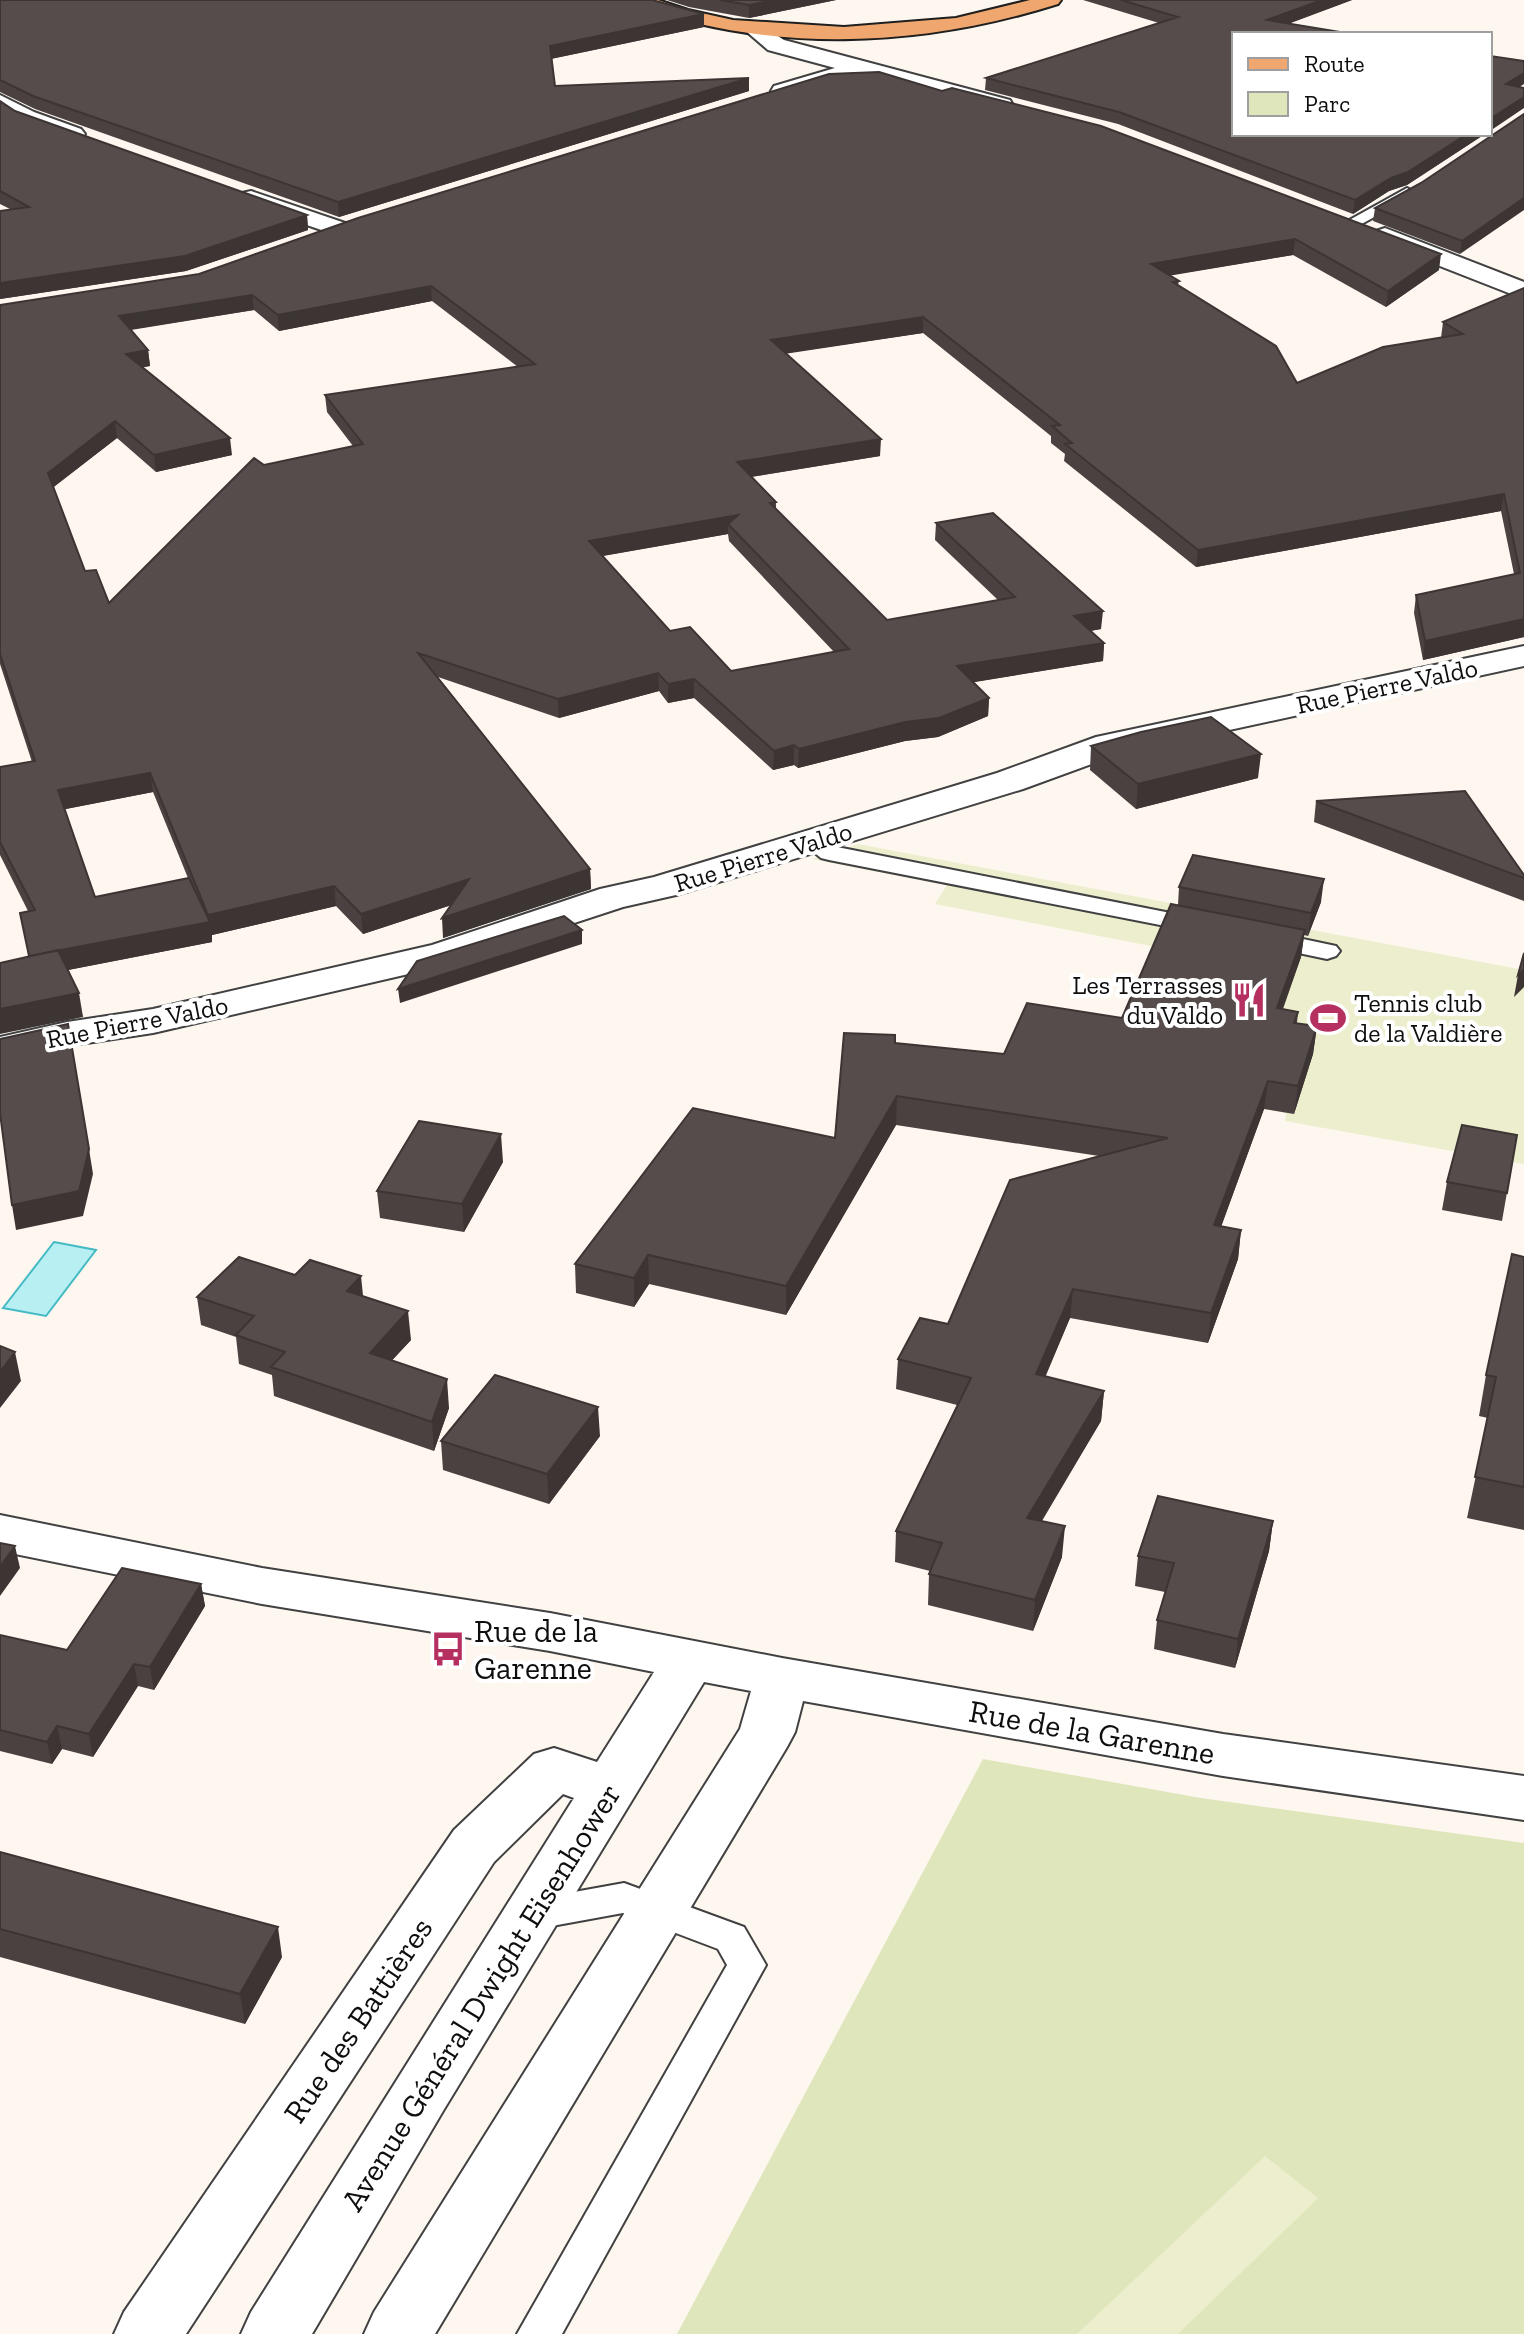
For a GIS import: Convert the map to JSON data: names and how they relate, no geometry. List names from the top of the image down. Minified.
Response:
{"streets":{"street":["Rue Pierre Valdo","Rue de la Garenne","Avenue Général Dwight Eisenhower","Rue des Battières"]},"crossings":[["Rue de la Garenne","Avenue Général Dwight Eisenhower"],["Avenue Général Dwight Eisenhower","Rue des Battières"]],"places":{"restaurant":["Les Terrasses du Valdo"],"sports":["Tennis club de la Valdière"],"bus stop":["Rue de la Garenne"]},"legend":["Route","Parc"]}
